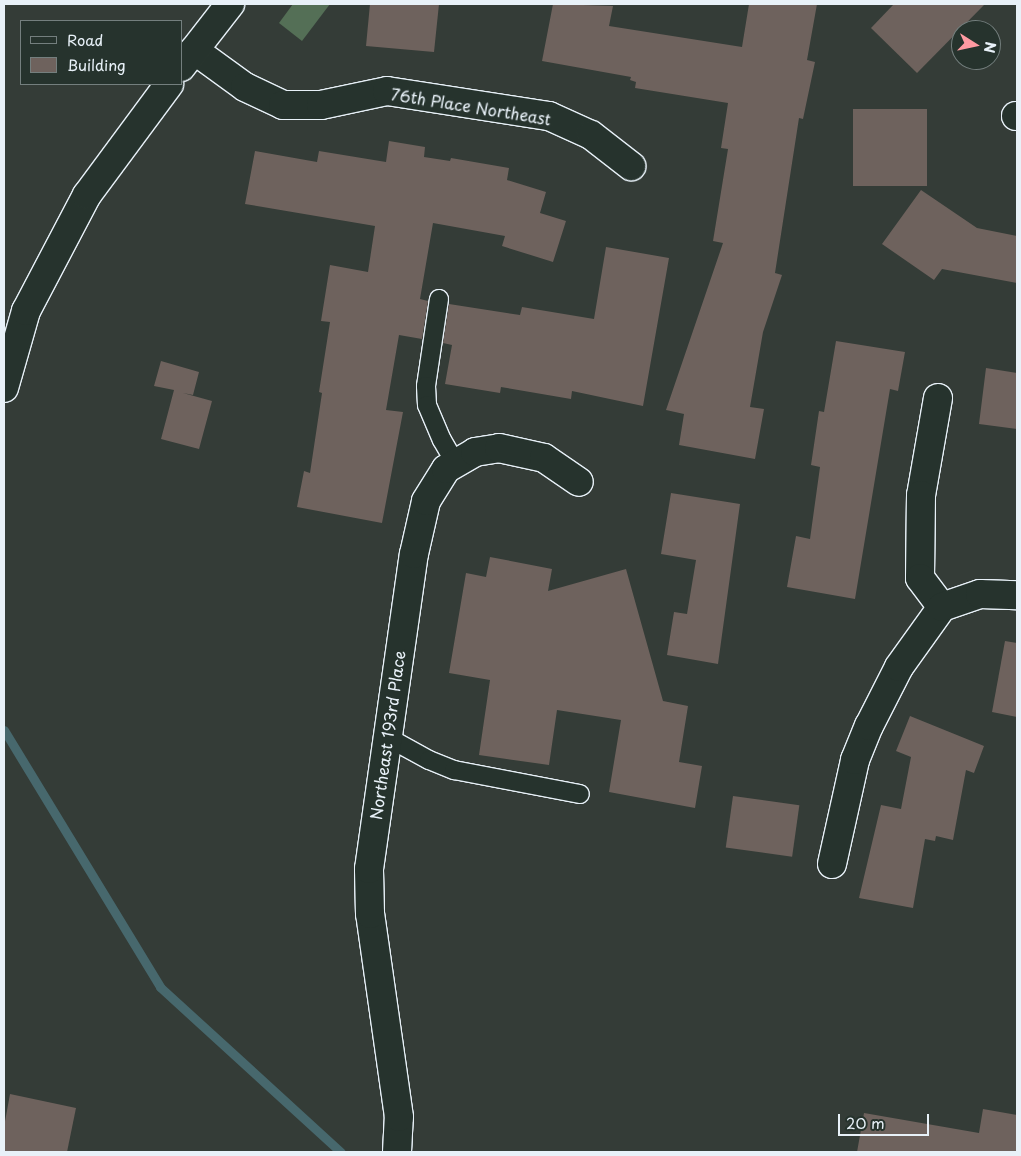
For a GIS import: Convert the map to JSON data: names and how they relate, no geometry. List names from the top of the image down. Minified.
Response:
{"streets":{"street":["76th Place Northeast","Northeast 193rd Place"]},"legend":["Road","Building"],"scale_bar":"20 m","north":"right"}
